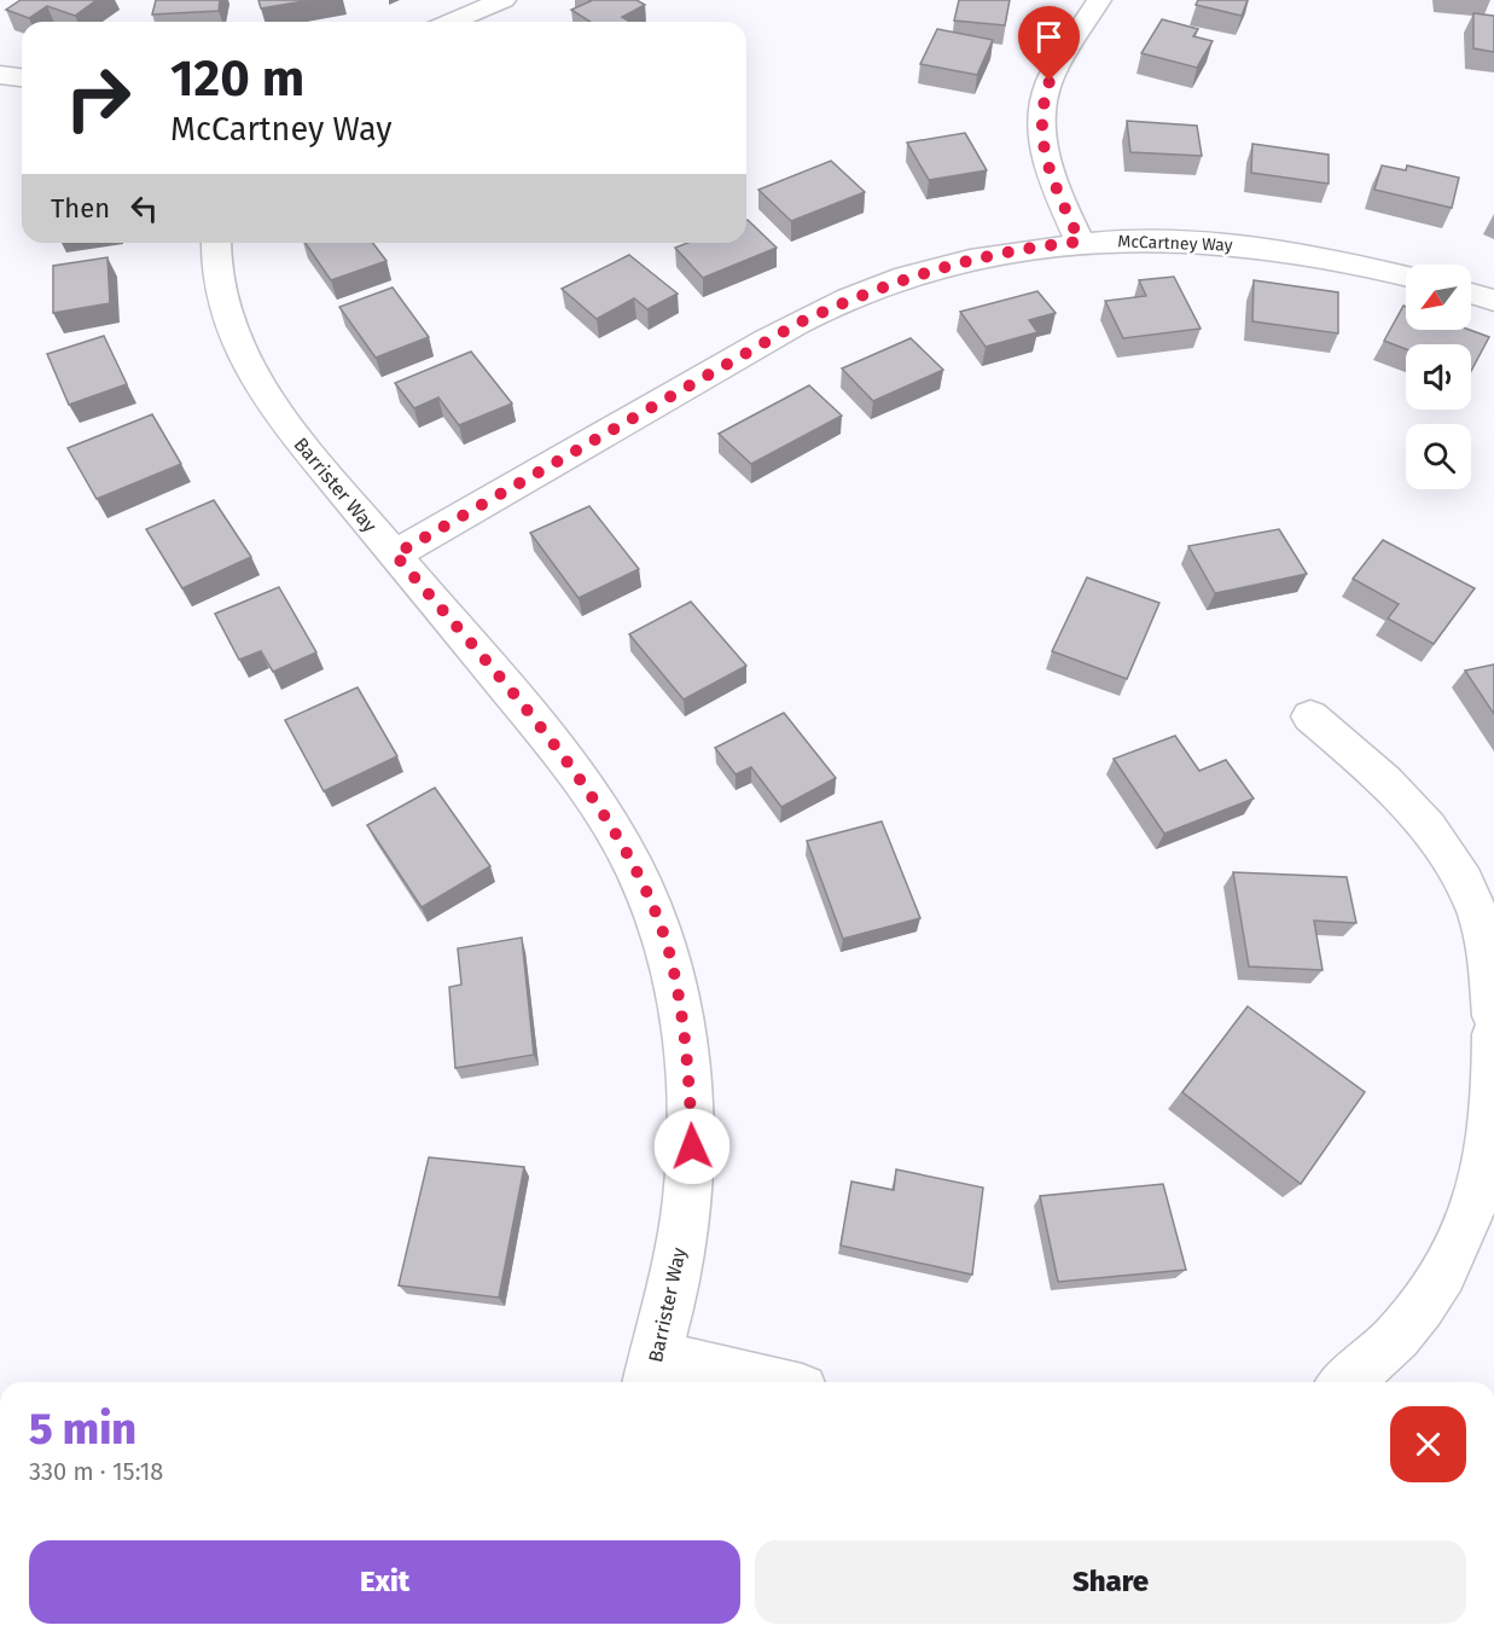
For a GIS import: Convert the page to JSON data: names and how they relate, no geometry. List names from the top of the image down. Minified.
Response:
{"streets":{"street":["McCartney Way","Barrister Way"]},"crossings":[["McCartney Way","Barrister Way"]],"north":"bottom left","page":{"turn":["120 m","McCartney Way"],"then":"Then","heading":["5 min","330 m · 15:18"],"buttons":["Exit","Share"]}}
